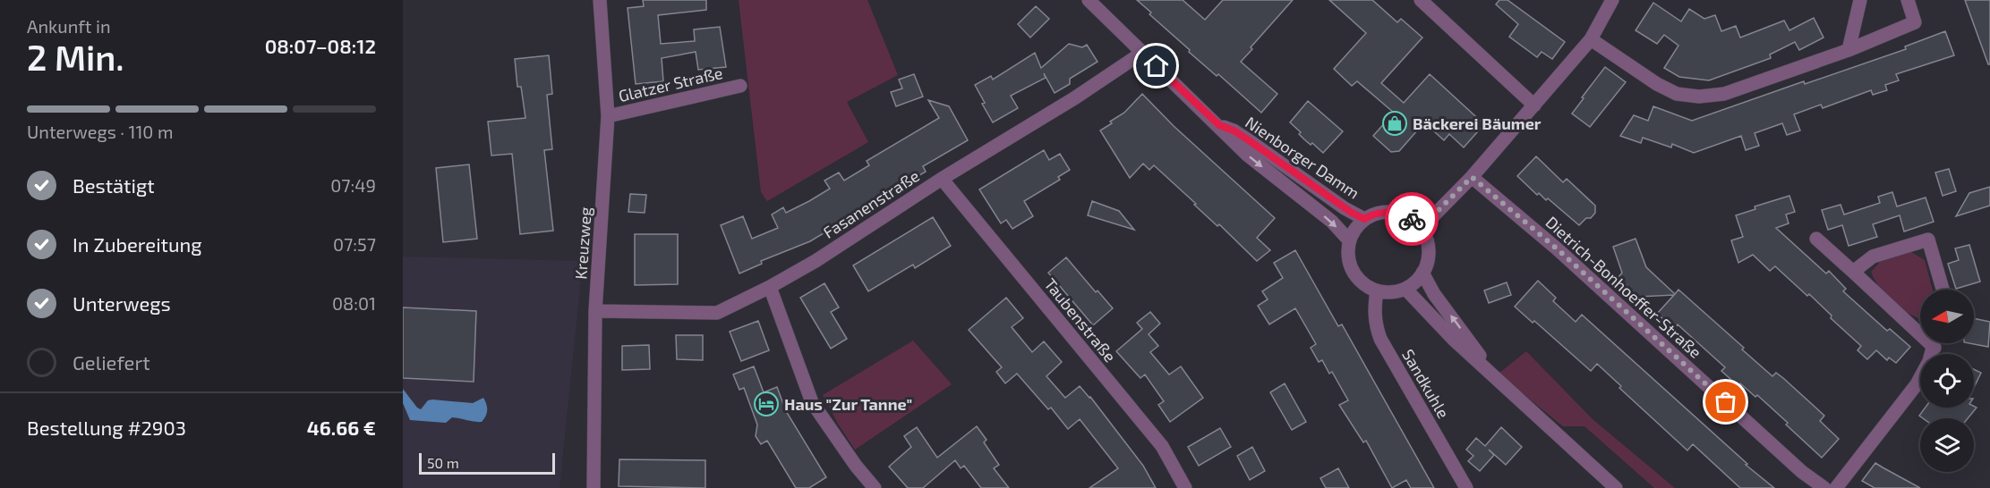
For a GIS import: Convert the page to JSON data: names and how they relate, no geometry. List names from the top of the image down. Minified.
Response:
{"streets":{"street":["Glatzer Straße","Nienborger Damm","Fasanenstraße","Kreuzweg","Dietrich-Bonhoeffer-Straße","Taubenstraße","Sandkuhle"]},"crossings":[["Glatzer Straße","Kreuzweg"],["Nienborger Damm","Fasanenstraße"],["Nienborger Damm","Sandkuhle"],["Fasanenstraße","Kreuzweg"],["Fasanenstraße","Taubenstraße"]],"places":{"shop":["Bäckerei Bäumer"],"hotel":["Haus \"Zur Tanne\""]},"scale_bar":"50 m","north":"left","page":{"heading":["2 Min.","Ankunft in","08:07–08:12"],"panel":["Bestellung #2903","46.66 €"],"bar":"Unterwegs · 110 m","list":[["Bestätigt","07:49"],["In Zubereitung","07:57"],["Unterwegs","08:01"],"Geliefert"],"scale":"50 m"}}
